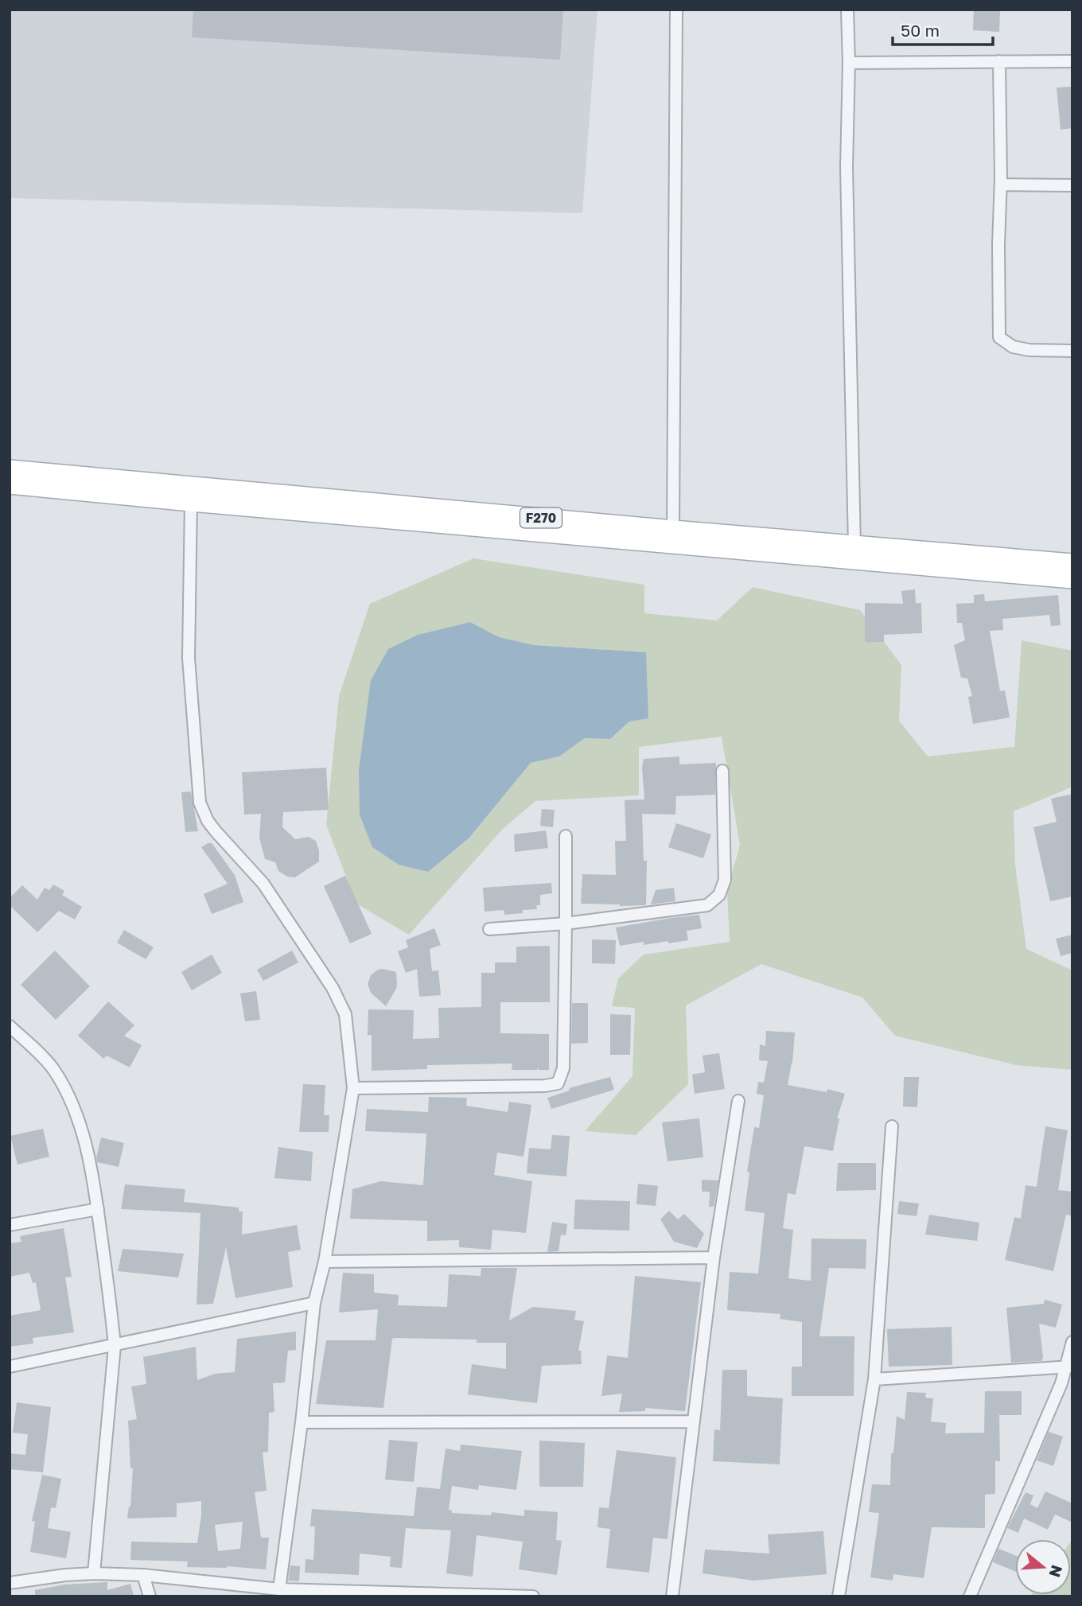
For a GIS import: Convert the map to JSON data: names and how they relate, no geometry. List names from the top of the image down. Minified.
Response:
{"streets":{"main road":["F270"]},"scale_bar":"50 m","north":"right"}
